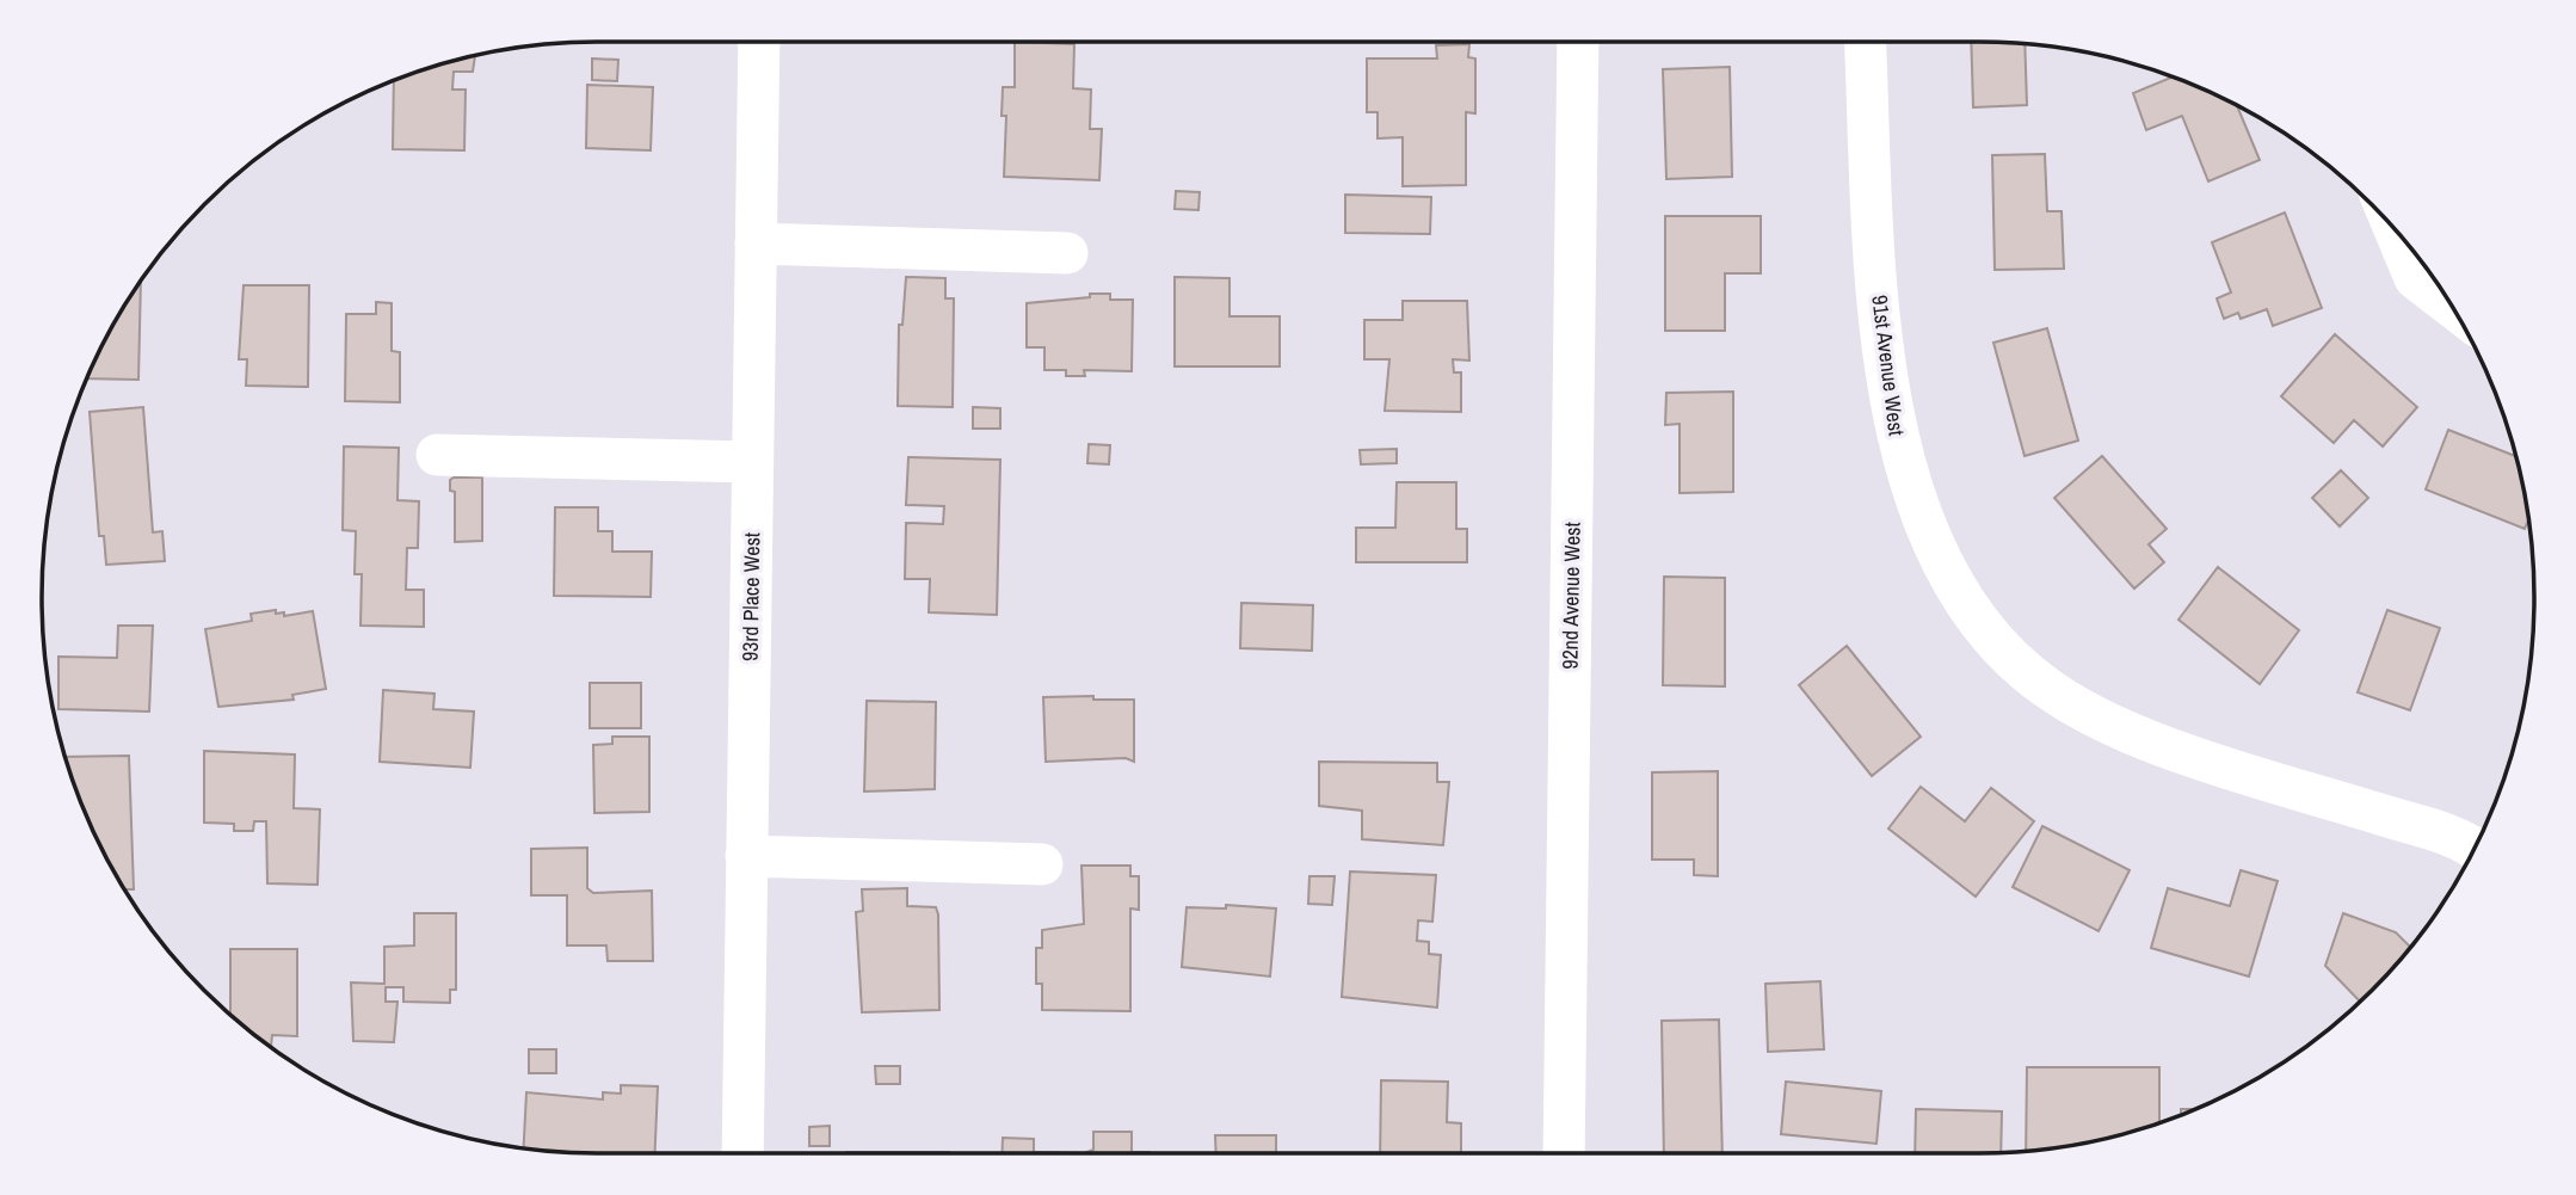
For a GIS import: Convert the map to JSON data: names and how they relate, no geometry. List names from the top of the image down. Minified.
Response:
{"streets":{"street":["91st Avenue West","92nd Avenue West","93rd Place West"]}}
